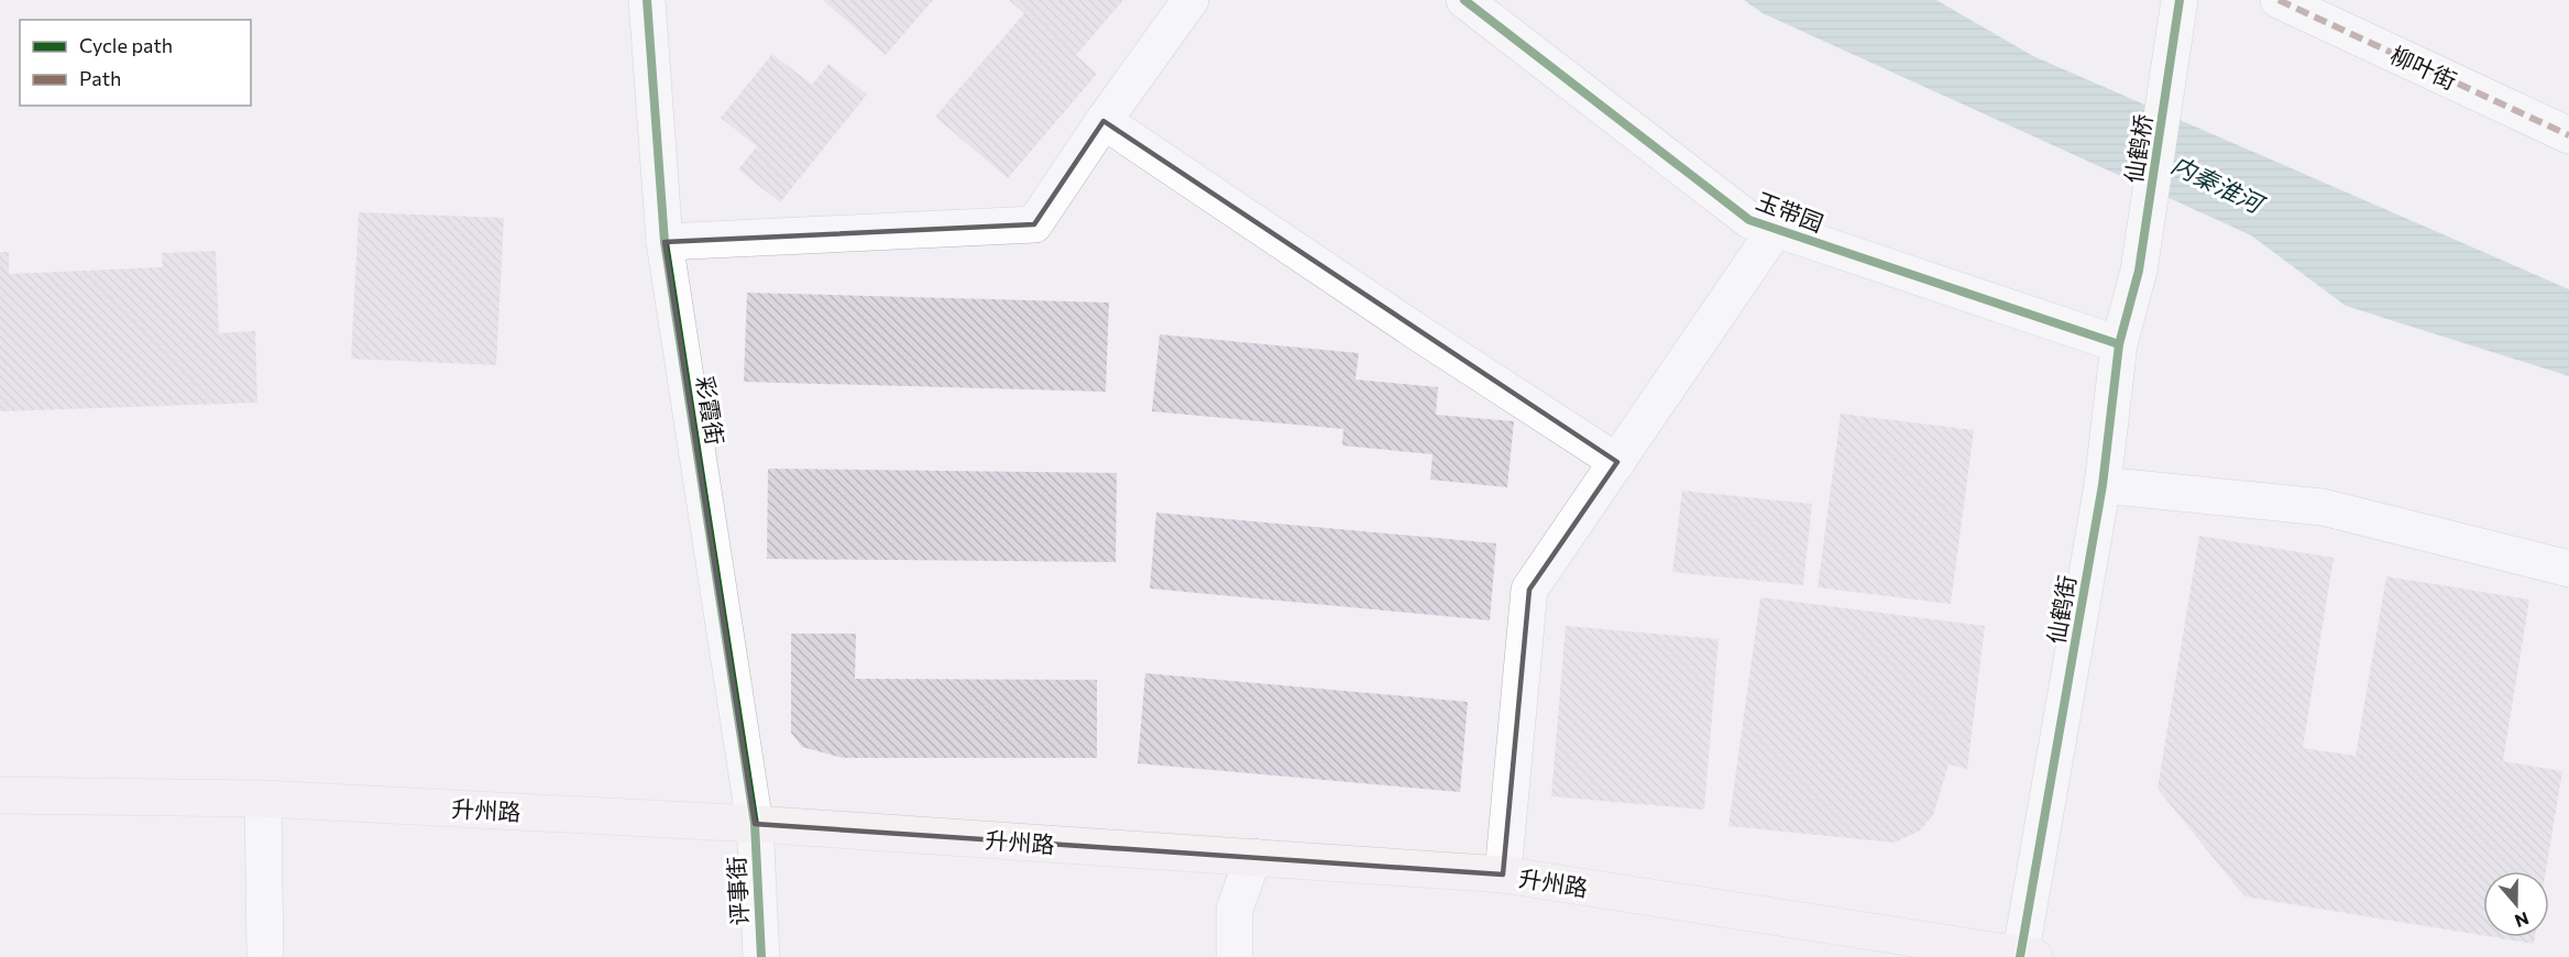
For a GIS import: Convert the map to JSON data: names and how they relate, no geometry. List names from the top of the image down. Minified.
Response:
{"streets":{"main road":["升州路"],"street":["柳叶街","仙鹤桥","玉带园","彩霞街","仙鹤街","评事街"]},"crossings":[["仙鹤桥","仙鹤街"],["玉带园","仙鹤街"],["彩霞街","升州路"],["彩霞街","评事街"],["仙鹤街","升州路"],["升州路","评事街"]],"water":["内秦淮河"],"legend":["Cycle path","Path"],"north":"bottom"}
